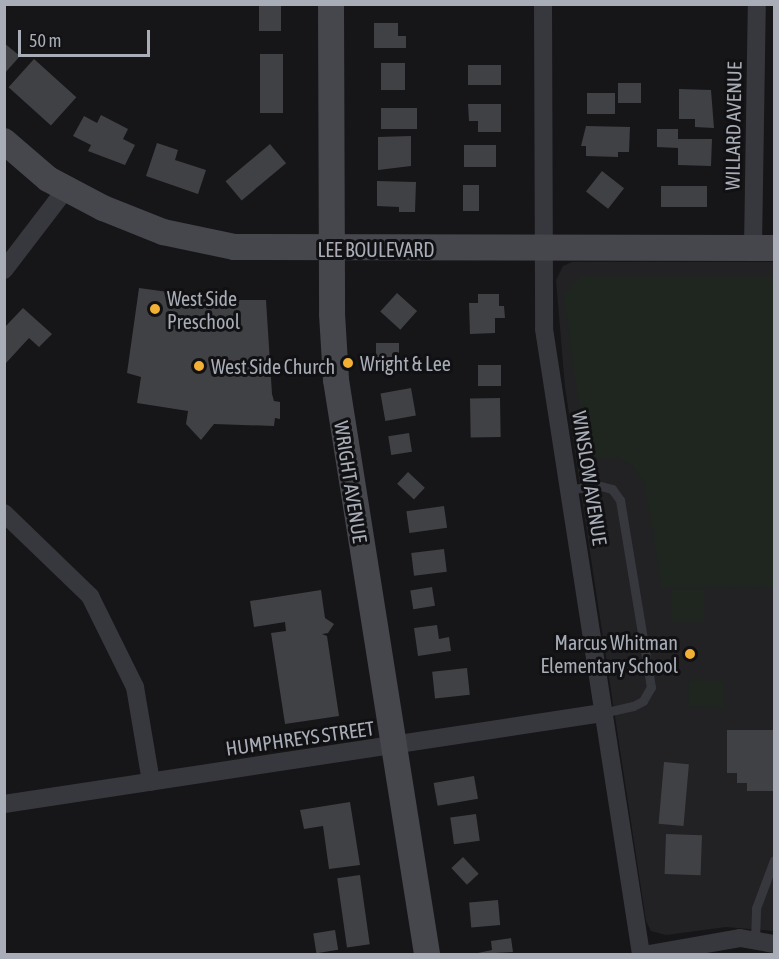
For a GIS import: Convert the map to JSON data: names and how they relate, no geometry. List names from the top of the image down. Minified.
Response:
{"streets":{"street":["WILLARD AVENUE","LEE BOULEVARD","WINSLOW AVENUE","WRIGHT AVENUE","HUMPHREYS STREET"]},"crossings":[["WILLARD AVENUE","LEE BOULEVARD"],["LEE BOULEVARD","WINSLOW AVENUE"],["LEE BOULEVARD","WRIGHT AVENUE"],["WINSLOW AVENUE","HUMPHREYS STREET"],["WRIGHT AVENUE","HUMPHREYS STREET"]],"places":["West Side Preschool","Wright & Lee","West Side Church","Marcus Whitman Elementary School"],"scale_bar":"50 m"}
